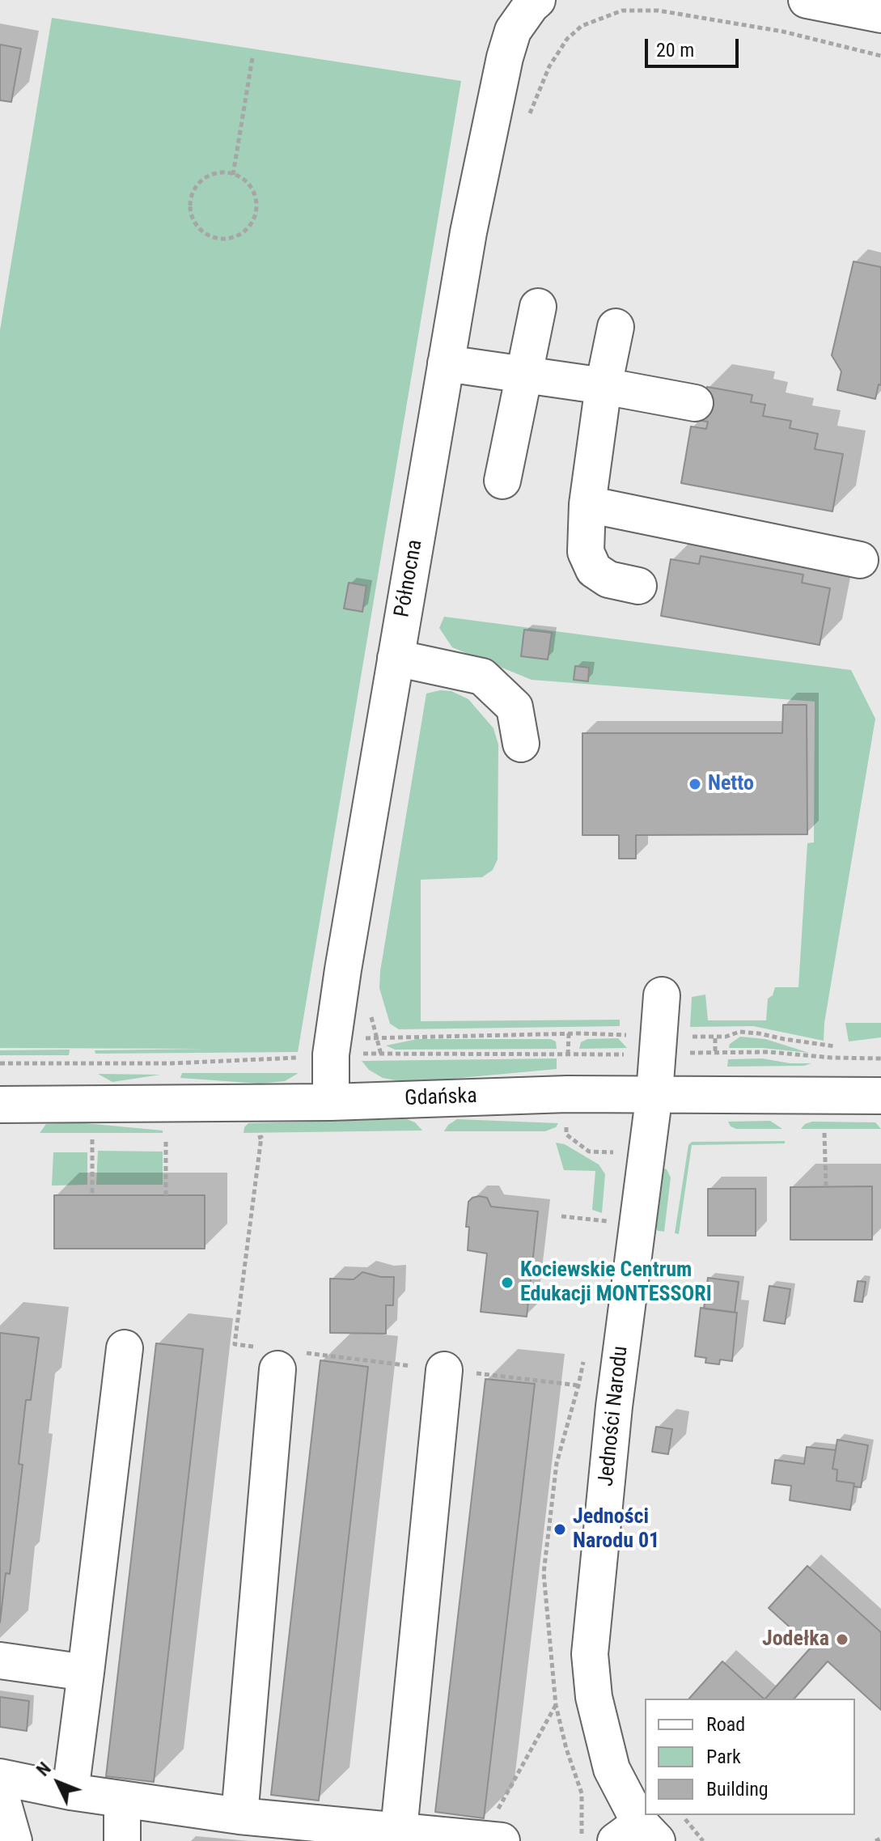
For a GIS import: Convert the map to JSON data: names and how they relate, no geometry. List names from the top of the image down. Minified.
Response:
{"streets":{"street":["Północna","Gdańska","Jedności Narodu"]},"crossings":[["Północna","Gdańska"],["Gdańska","Jedności Narodu"]],"places":["Netto","Kociewskie Centrum Edukacji MONTESSORI","Jedności Narodu 01","Jodełka"],"legend":["Road","Park","Building"],"scale_bar":"20 m","north":"top left"}
